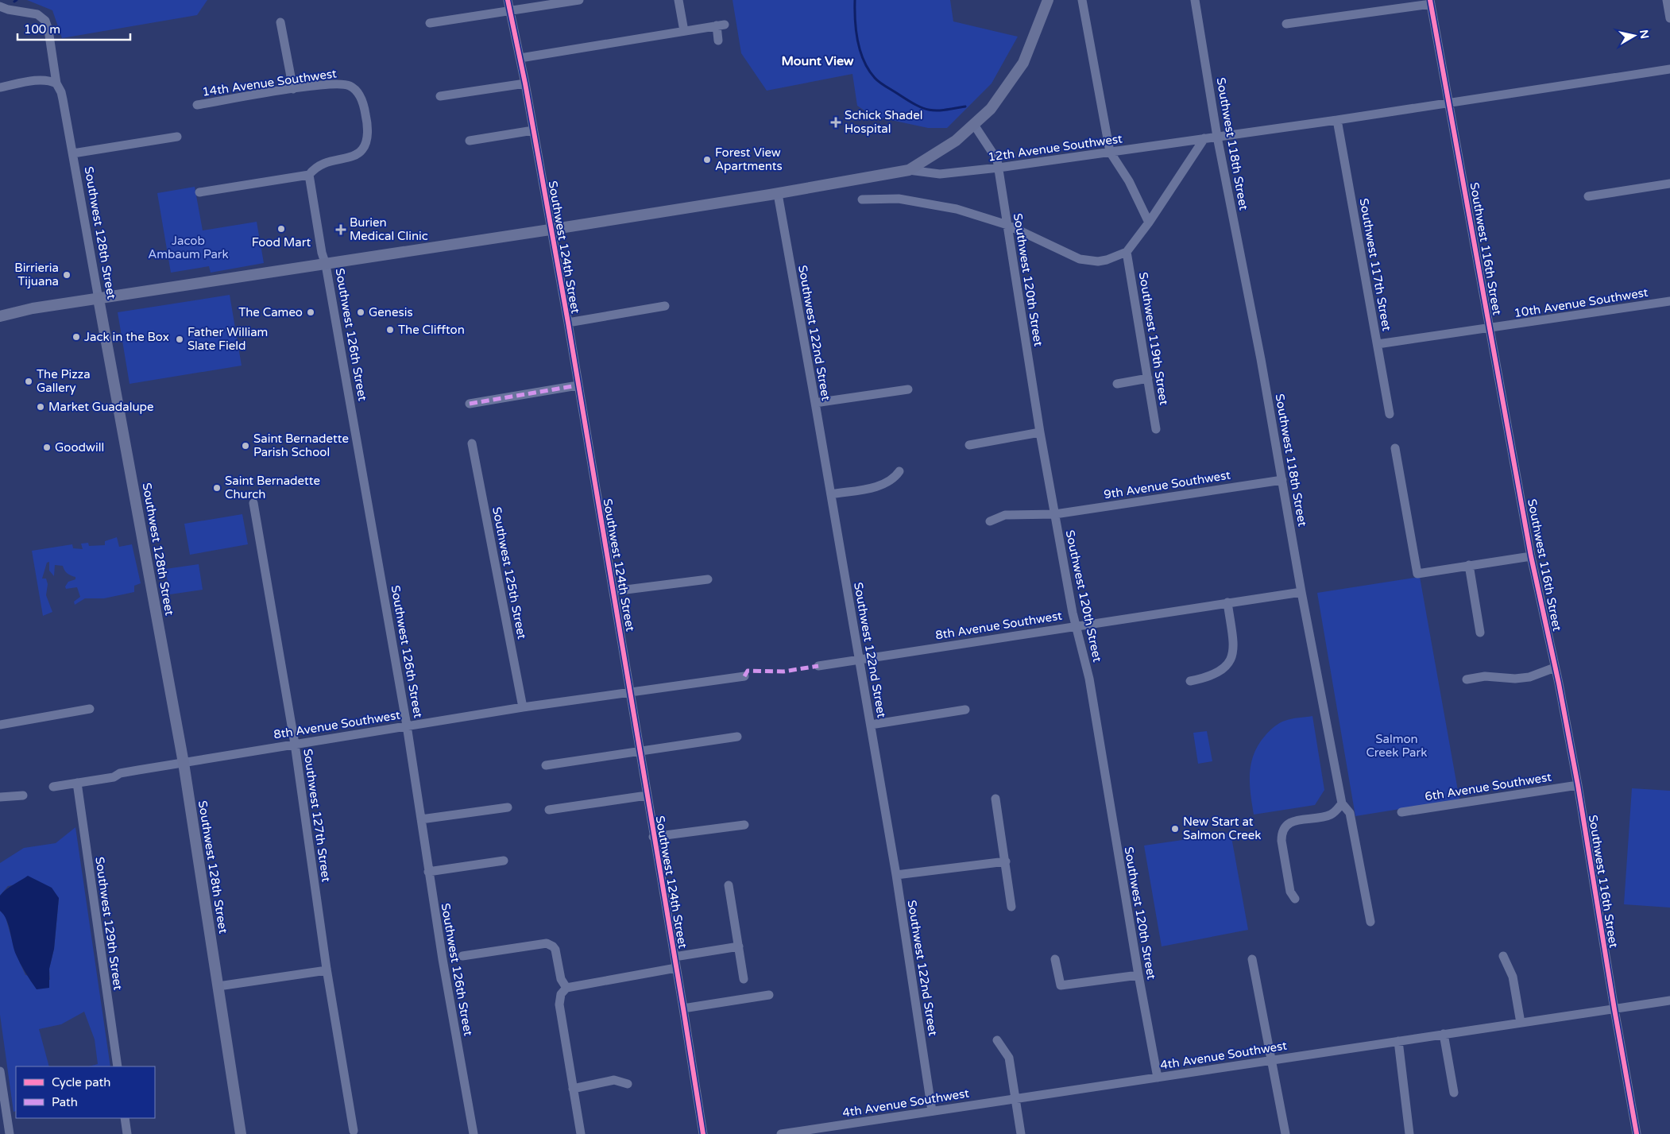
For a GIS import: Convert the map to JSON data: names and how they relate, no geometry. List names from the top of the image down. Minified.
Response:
{"streets":{"main road":["Southwest 128th Street"],"street":["14th Avenue Southwest","Southwest 118th Street","12th Avenue Southwest","Southwest 124th Street","Southwest 116th Street","Southwest 117th Street","Southwest 120th Street","10th Avenue Southwest","Southwest 122nd Street","Southwest 126th Street","Southwest 119th Street","9th Avenue Southwest","Southwest 125th Street","8th Avenue Southwest","6th Avenue Southwest","Southwest 127th Street","Southwest 129th Street","4th Avenue Southwest"]},"crossings":[["14th Avenue Southwest","Southwest 126th Street"],["Southwest 118th Street","12th Avenue Southwest"],["Southwest 118th Street","9th Avenue Southwest"],["Southwest 118th Street","8th Avenue Southwest"],["12th Avenue Southwest","Southwest 116th Street"],["12th Avenue Southwest","Southwest 117th Street"],["12th Avenue Southwest","Southwest 120th Street"],["Southwest 128th Street","8th Avenue Southwest"],["Southwest 124th Street","8th Avenue Southwest"],["Southwest 116th Street","10th Avenue Southwest"],["Southwest 116th Street","6th Avenue Southwest"],["Southwest 116th Street","4th Avenue Southwest"],["Southwest 117th Street","10th Avenue Southwest"],["Southwest 120th Street","9th Avenue Southwest"],["Southwest 120th Street","8th Avenue Southwest"],["Southwest 120th Street","4th Avenue Southwest"],["Southwest 122nd Street","8th Avenue Southwest"],["Southwest 122nd Street","4th Avenue Southwest"],["Southwest 126th Street","8th Avenue Southwest"],["Southwest 125th Street","8th Avenue Southwest"],["8th Avenue Southwest","Southwest 127th Street"],["8th Avenue Southwest","Southwest 129th Street"]],"districts":["Mount View"],"parks":["Jacob Ambaum Park","Salmon Creek Park"],"places":{"health":["Schick Shadel Hospital","Burien Medical Clinic"],"other":["Forest View Apartments","Food Mart","Birrieria Tijuana","The Cameo","Genesis","The Cliffton","Jack in the Box","Father William Slate Field","The Pizza Gallery","Market Guadalupe","Saint Bernadette Parish School","Goodwill","Saint Bernadette Church","New Start at Salmon Creek"]},"legend":["Cycle path","Path"],"scale_bar":"100 m","north":"right"}
